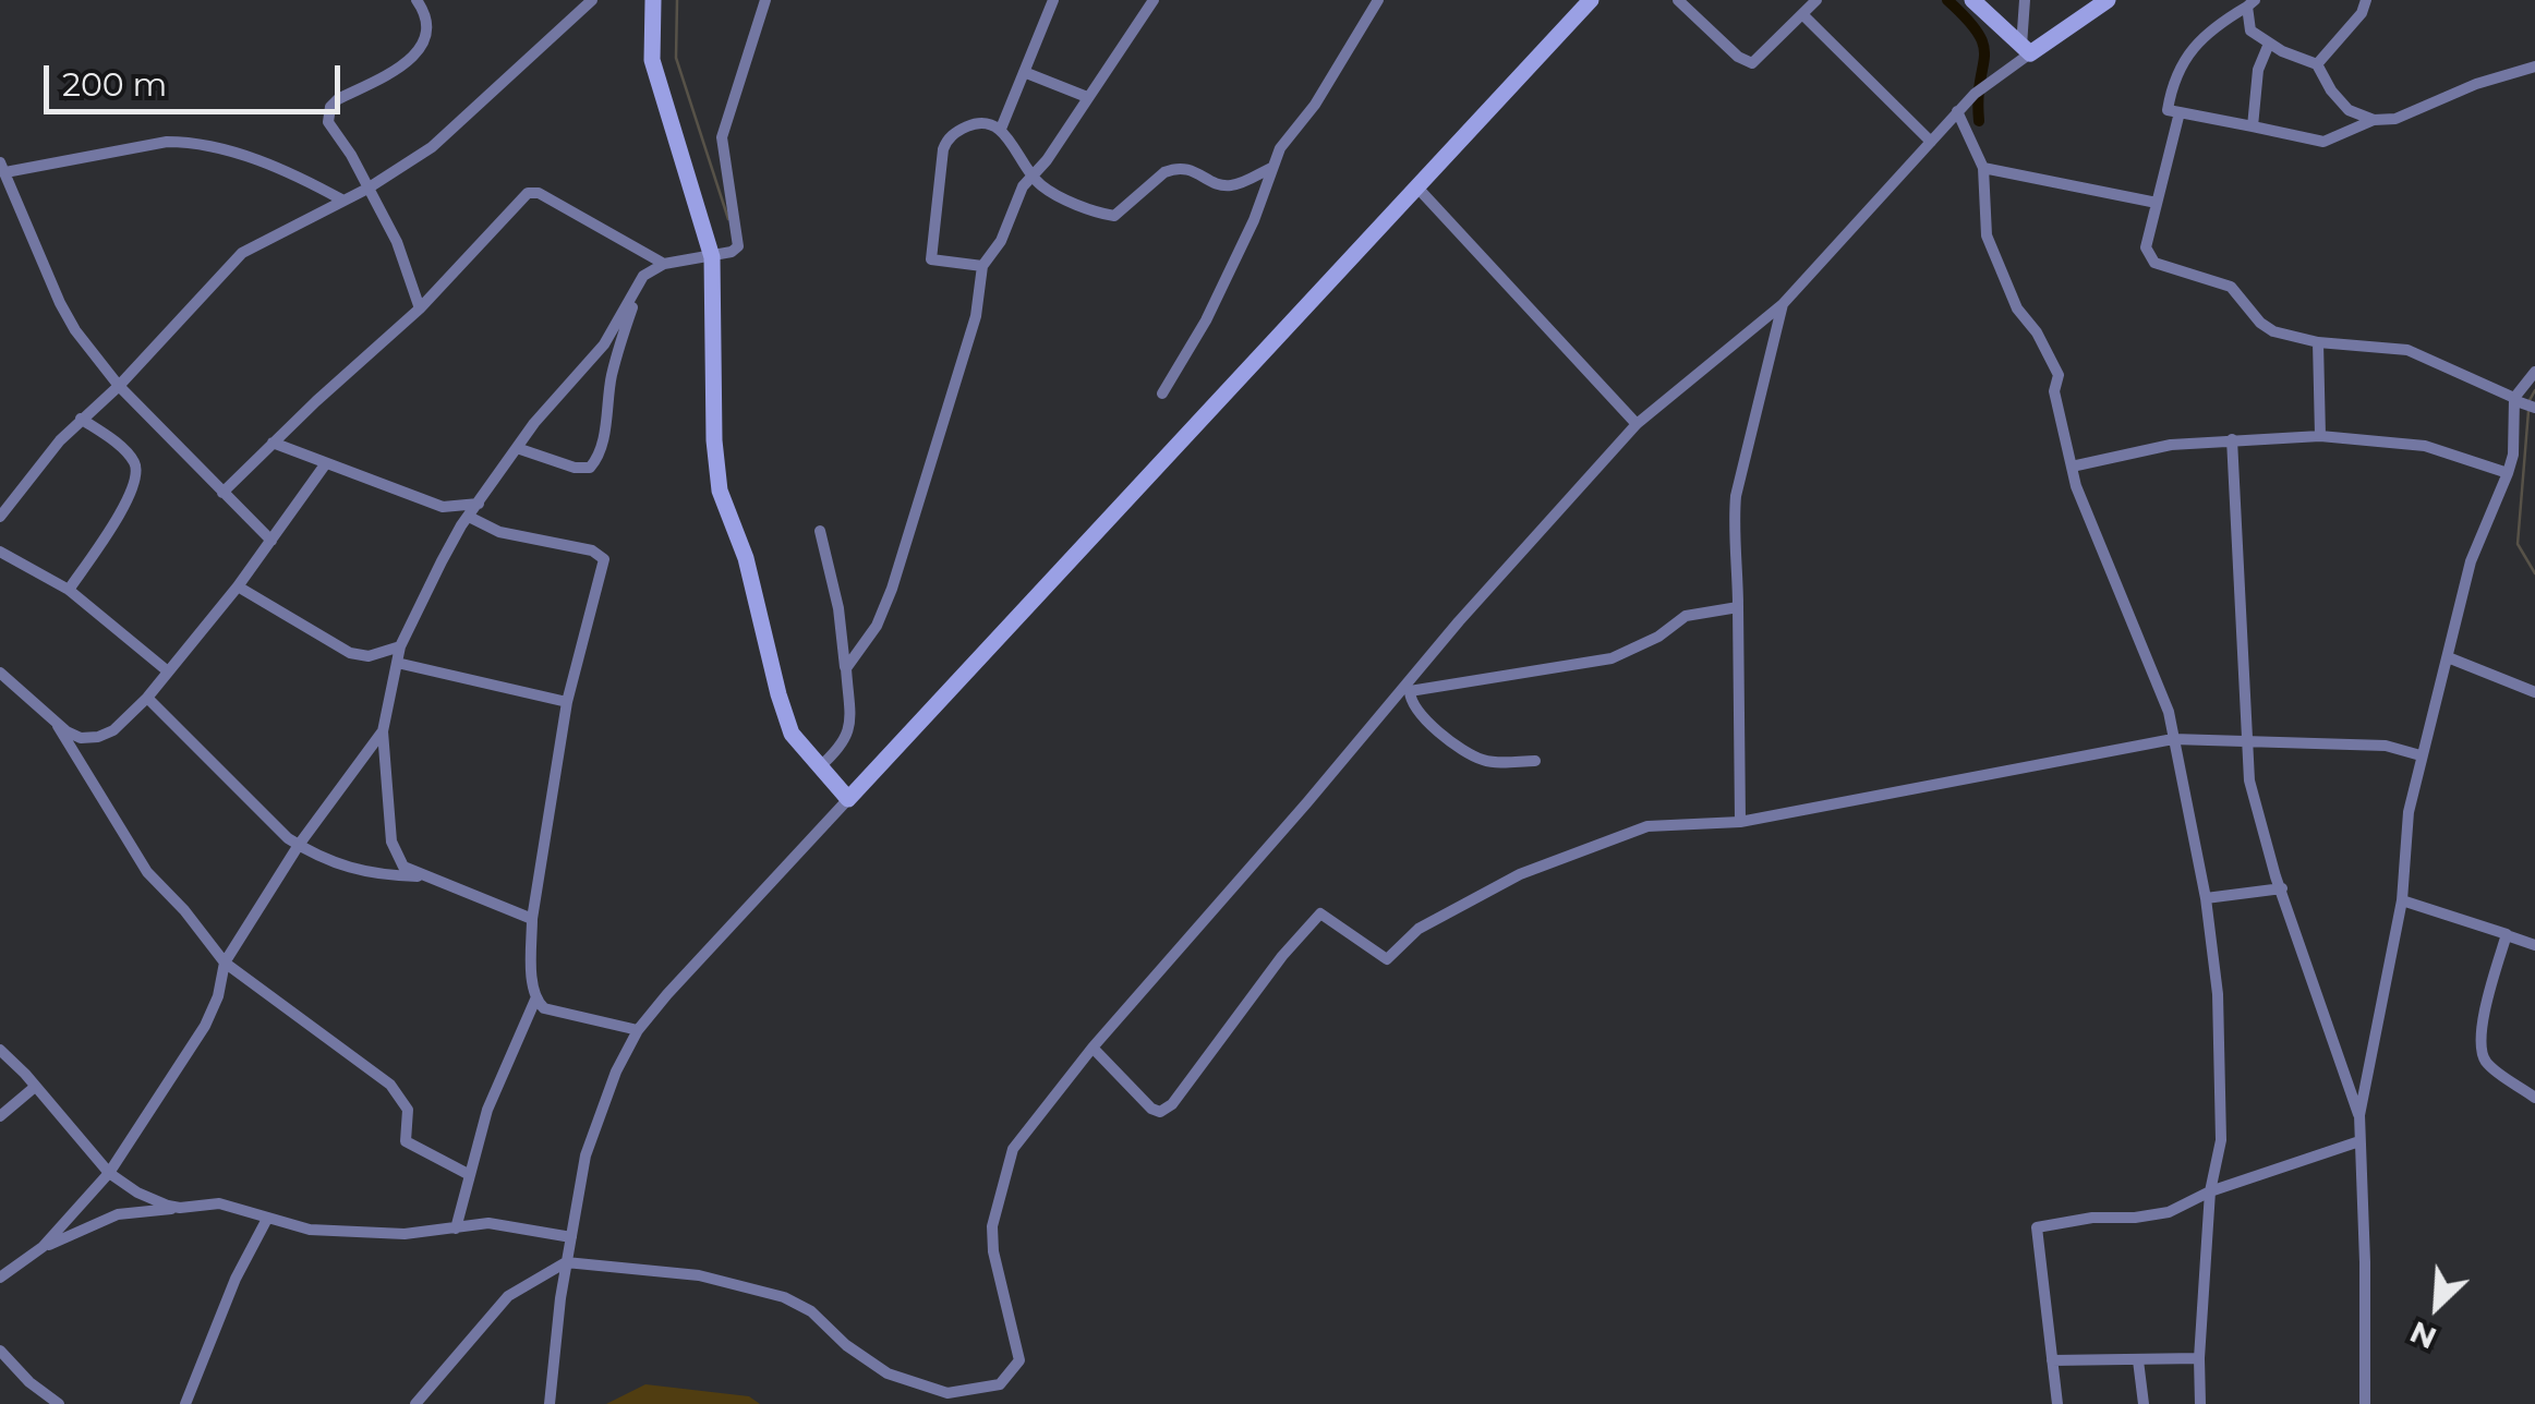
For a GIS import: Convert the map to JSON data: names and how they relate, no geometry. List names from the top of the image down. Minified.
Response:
{"scale_bar":"200 m","north":"bottom left"}
